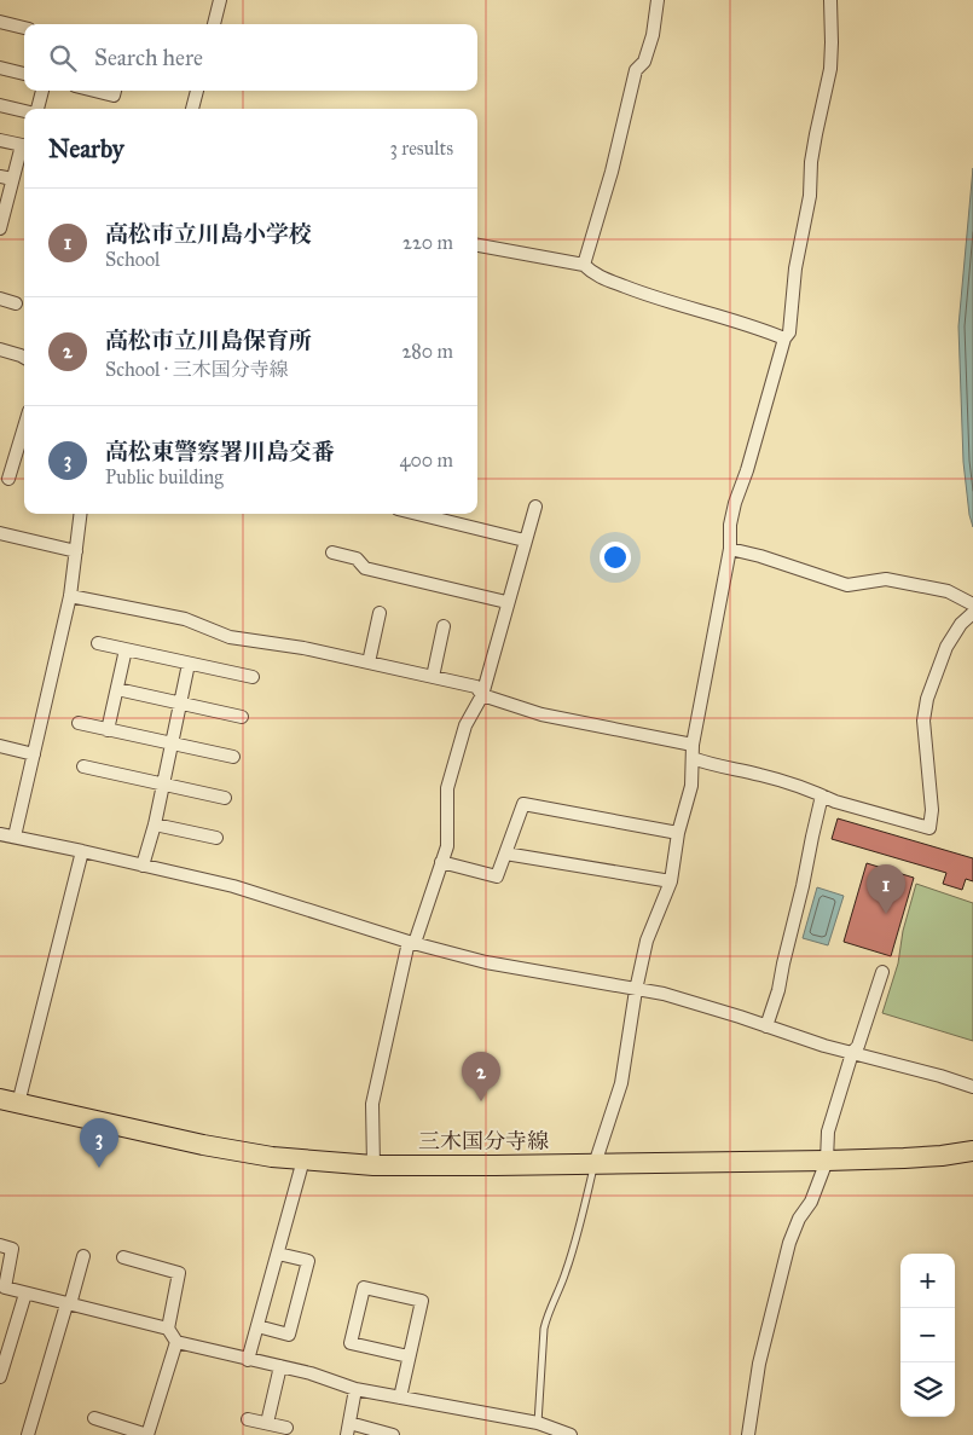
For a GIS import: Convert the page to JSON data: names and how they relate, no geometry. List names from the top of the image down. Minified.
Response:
{"streets":{"main road":["三木国分寺線"]},"page":{"search":"Search here","heading":["Nearby","3 results"],"list":[{"mark":"1","name":"高松市立川島小学校","note":"School","value":"220 m"},{"mark":"2","name":"高松市立川島保育所","note":"School · 三木国分寺線","value":"280 m"},{"mark":"3","name":"高松東警察署川島交番","note":"Public building","value":"400 m"}],"pins":["1","2","3"],"map_buttons":["+","−"]}}
